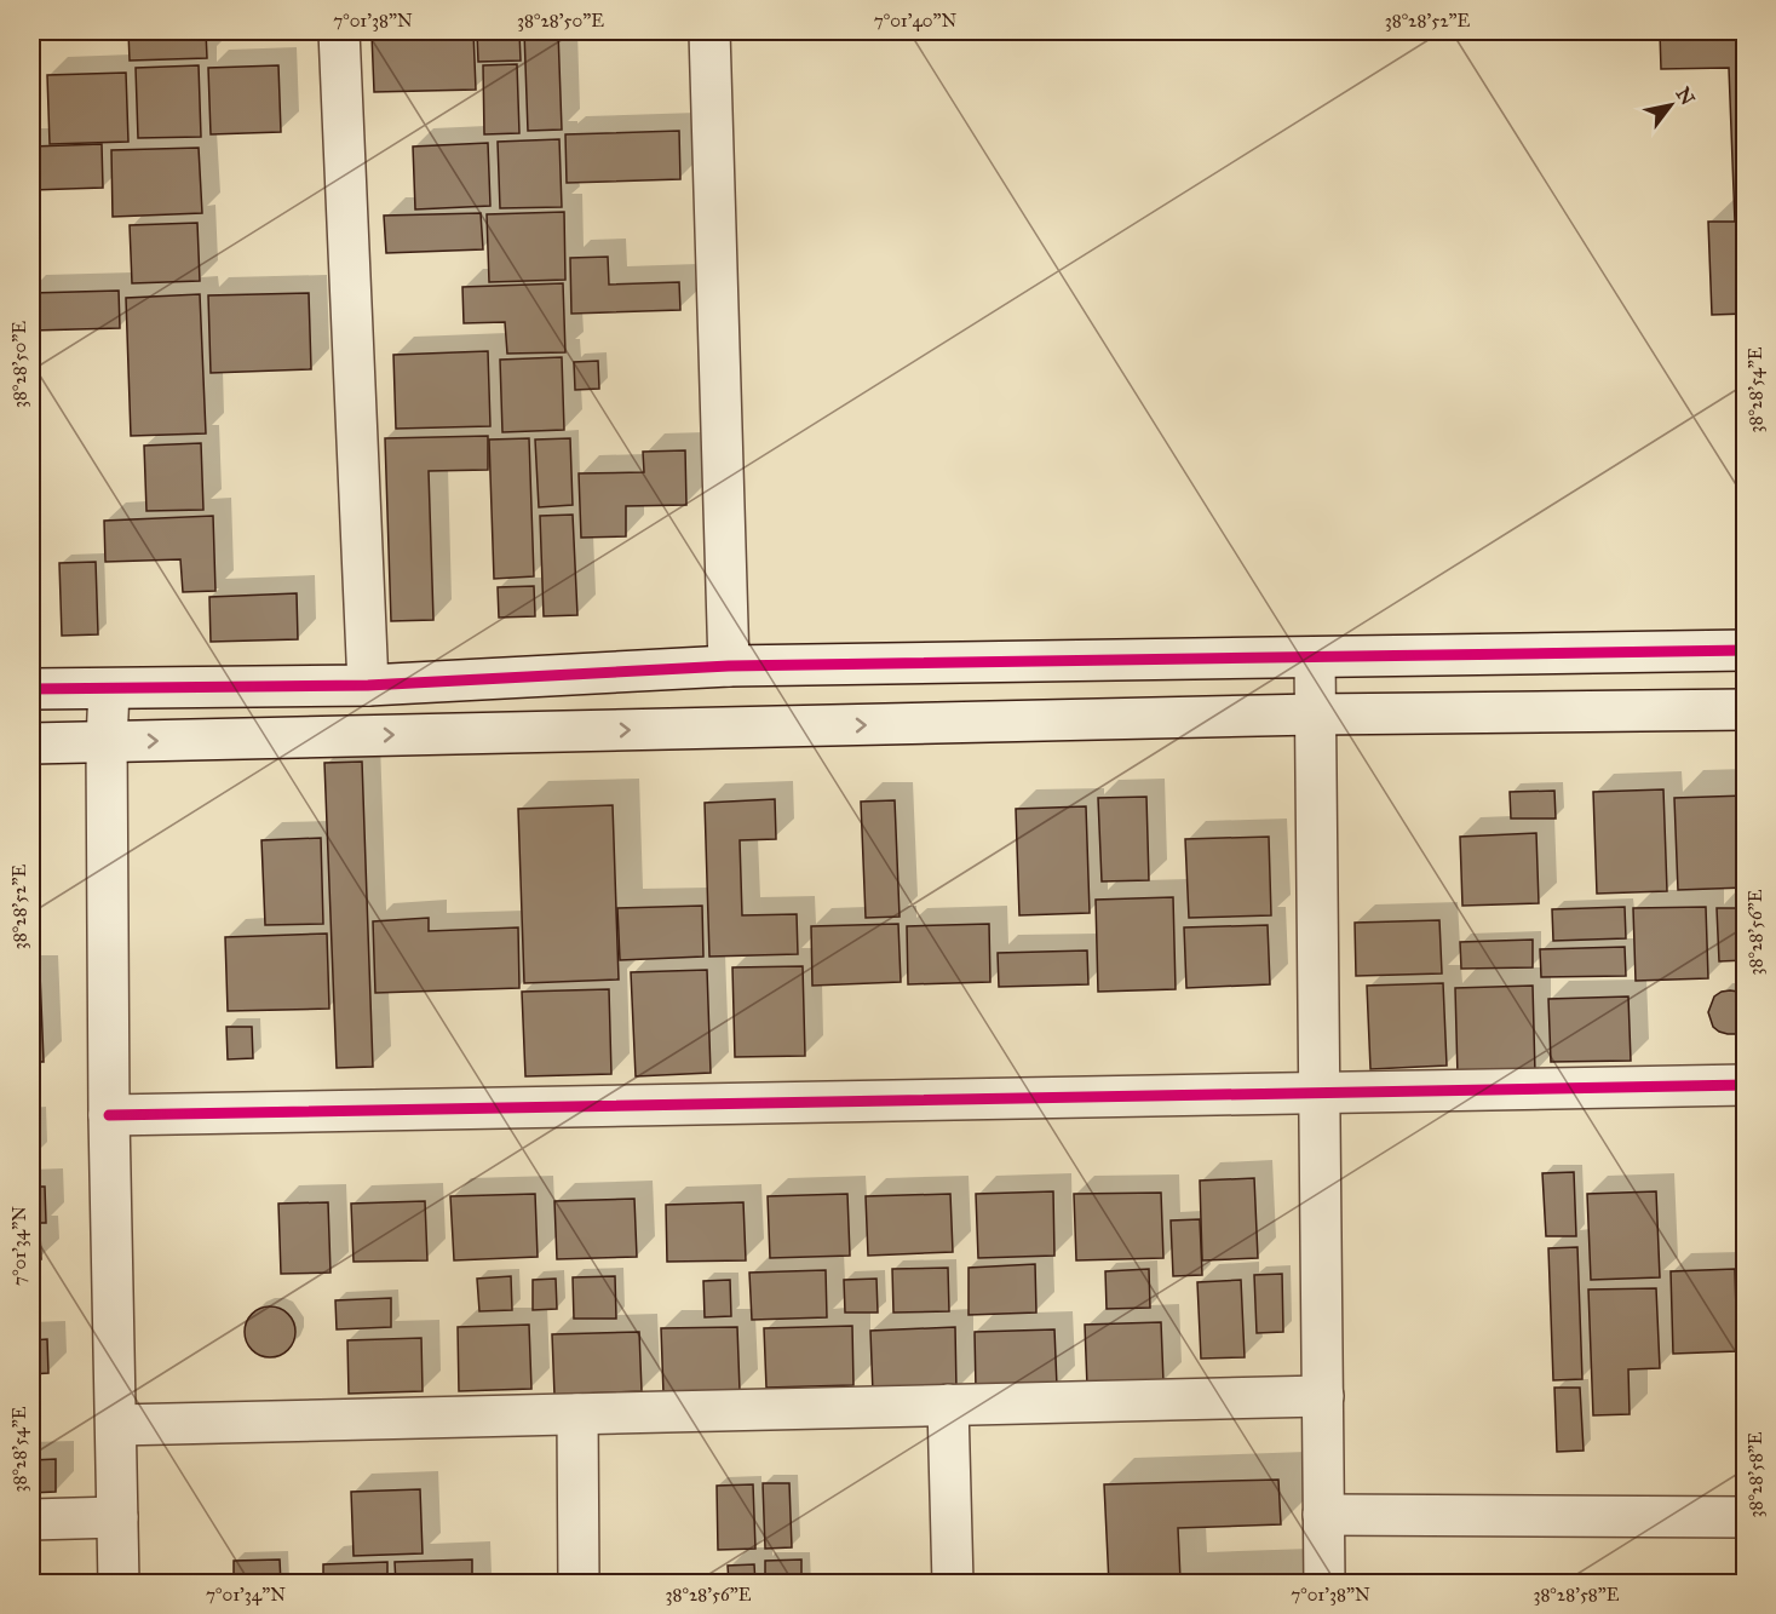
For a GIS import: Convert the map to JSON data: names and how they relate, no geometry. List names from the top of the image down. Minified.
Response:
{"north":"top right","coordinates":["7°01'38\"N","38°28'50\"E","7°01'40\"N","38°28'52\"E","38°28'54\"E","38°28'56\"E","7°01'34\"N","38°28'58\"E"]}
